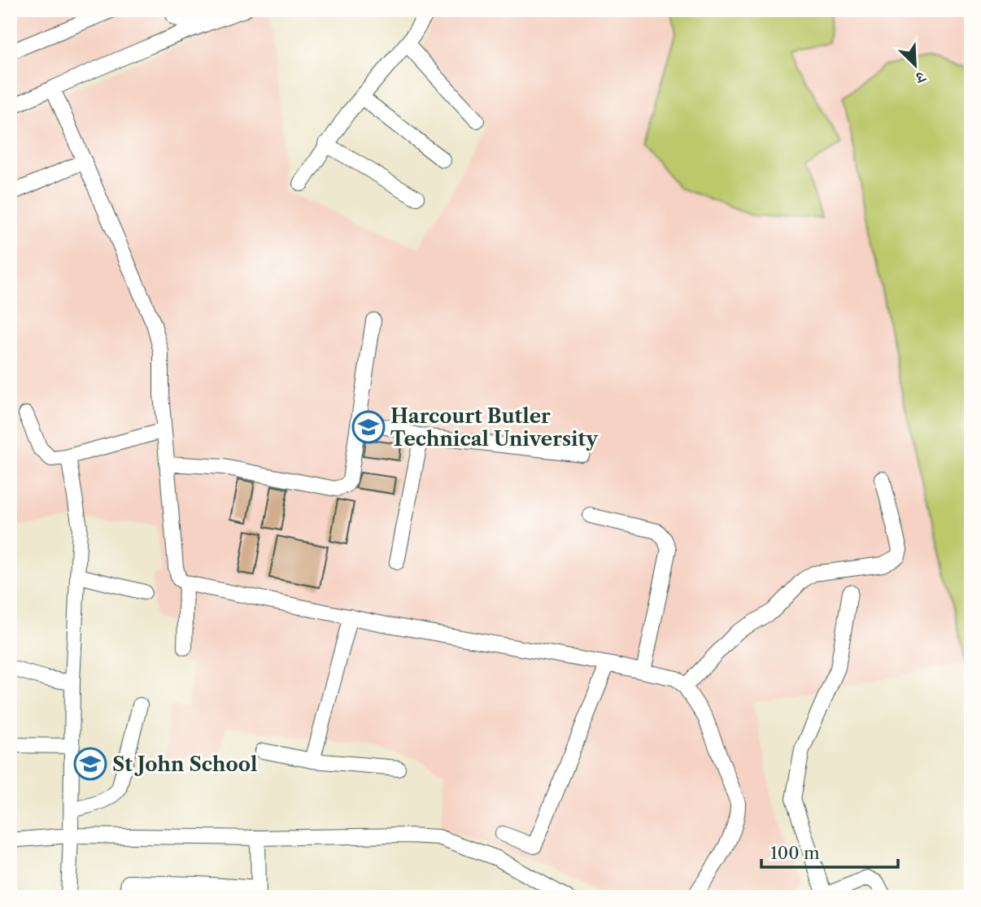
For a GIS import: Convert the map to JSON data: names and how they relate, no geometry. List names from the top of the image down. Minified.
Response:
{"places":{"school or university":["Harcourt Butler Technical University","St John School"]},"scale_bar":"100 m","north":"bottom right"}
